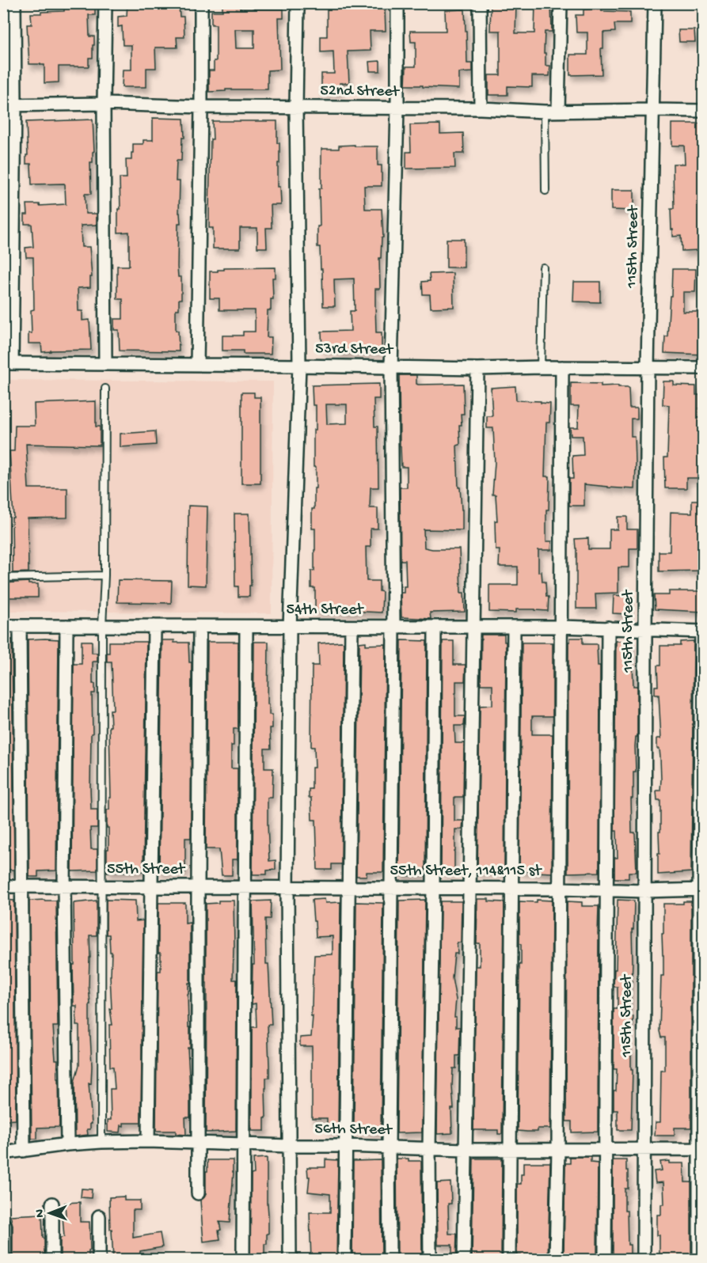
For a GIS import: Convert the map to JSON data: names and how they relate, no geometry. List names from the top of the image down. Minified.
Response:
{"streets":{"street":["52nd Street","115th Street","53rd Street","54th Street","55th Street","55th Street, 114&115 st","56th Street"]},"crossings":[["52nd Street","115th Street"],["115th Street","53rd Street"],["115th Street","54th Street"],["115th Street","55th Street, 114&115 st"],["115th Street","56th Street"],["55th Street","55th Street, 114&115 st"]],"north":"left"}
